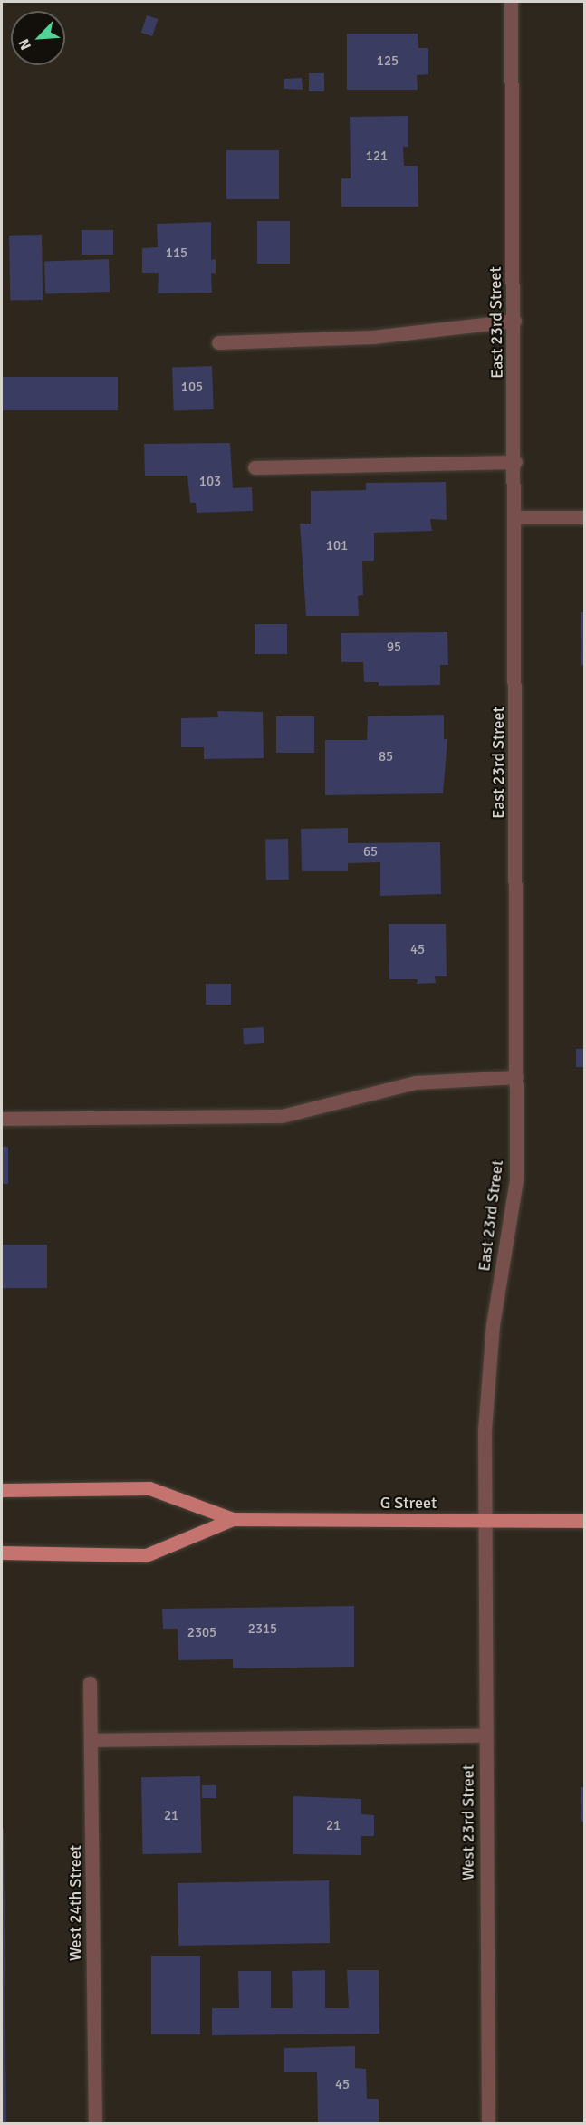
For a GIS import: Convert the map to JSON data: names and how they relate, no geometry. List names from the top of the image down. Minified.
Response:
{"streets":{"main road":["G Street"],"street":["East 23rd Street","West 23rd Street","West 24th Street"]},"crossings":[["East 23rd Street","G Street"],["East 23rd Street","West 23rd Street"],["G Street","West 23rd Street"]],"house_numbers":["125","121","115","105","103","101","95","85","65","45","2315","2305","21","21","45"],"north":"bottom left"}
